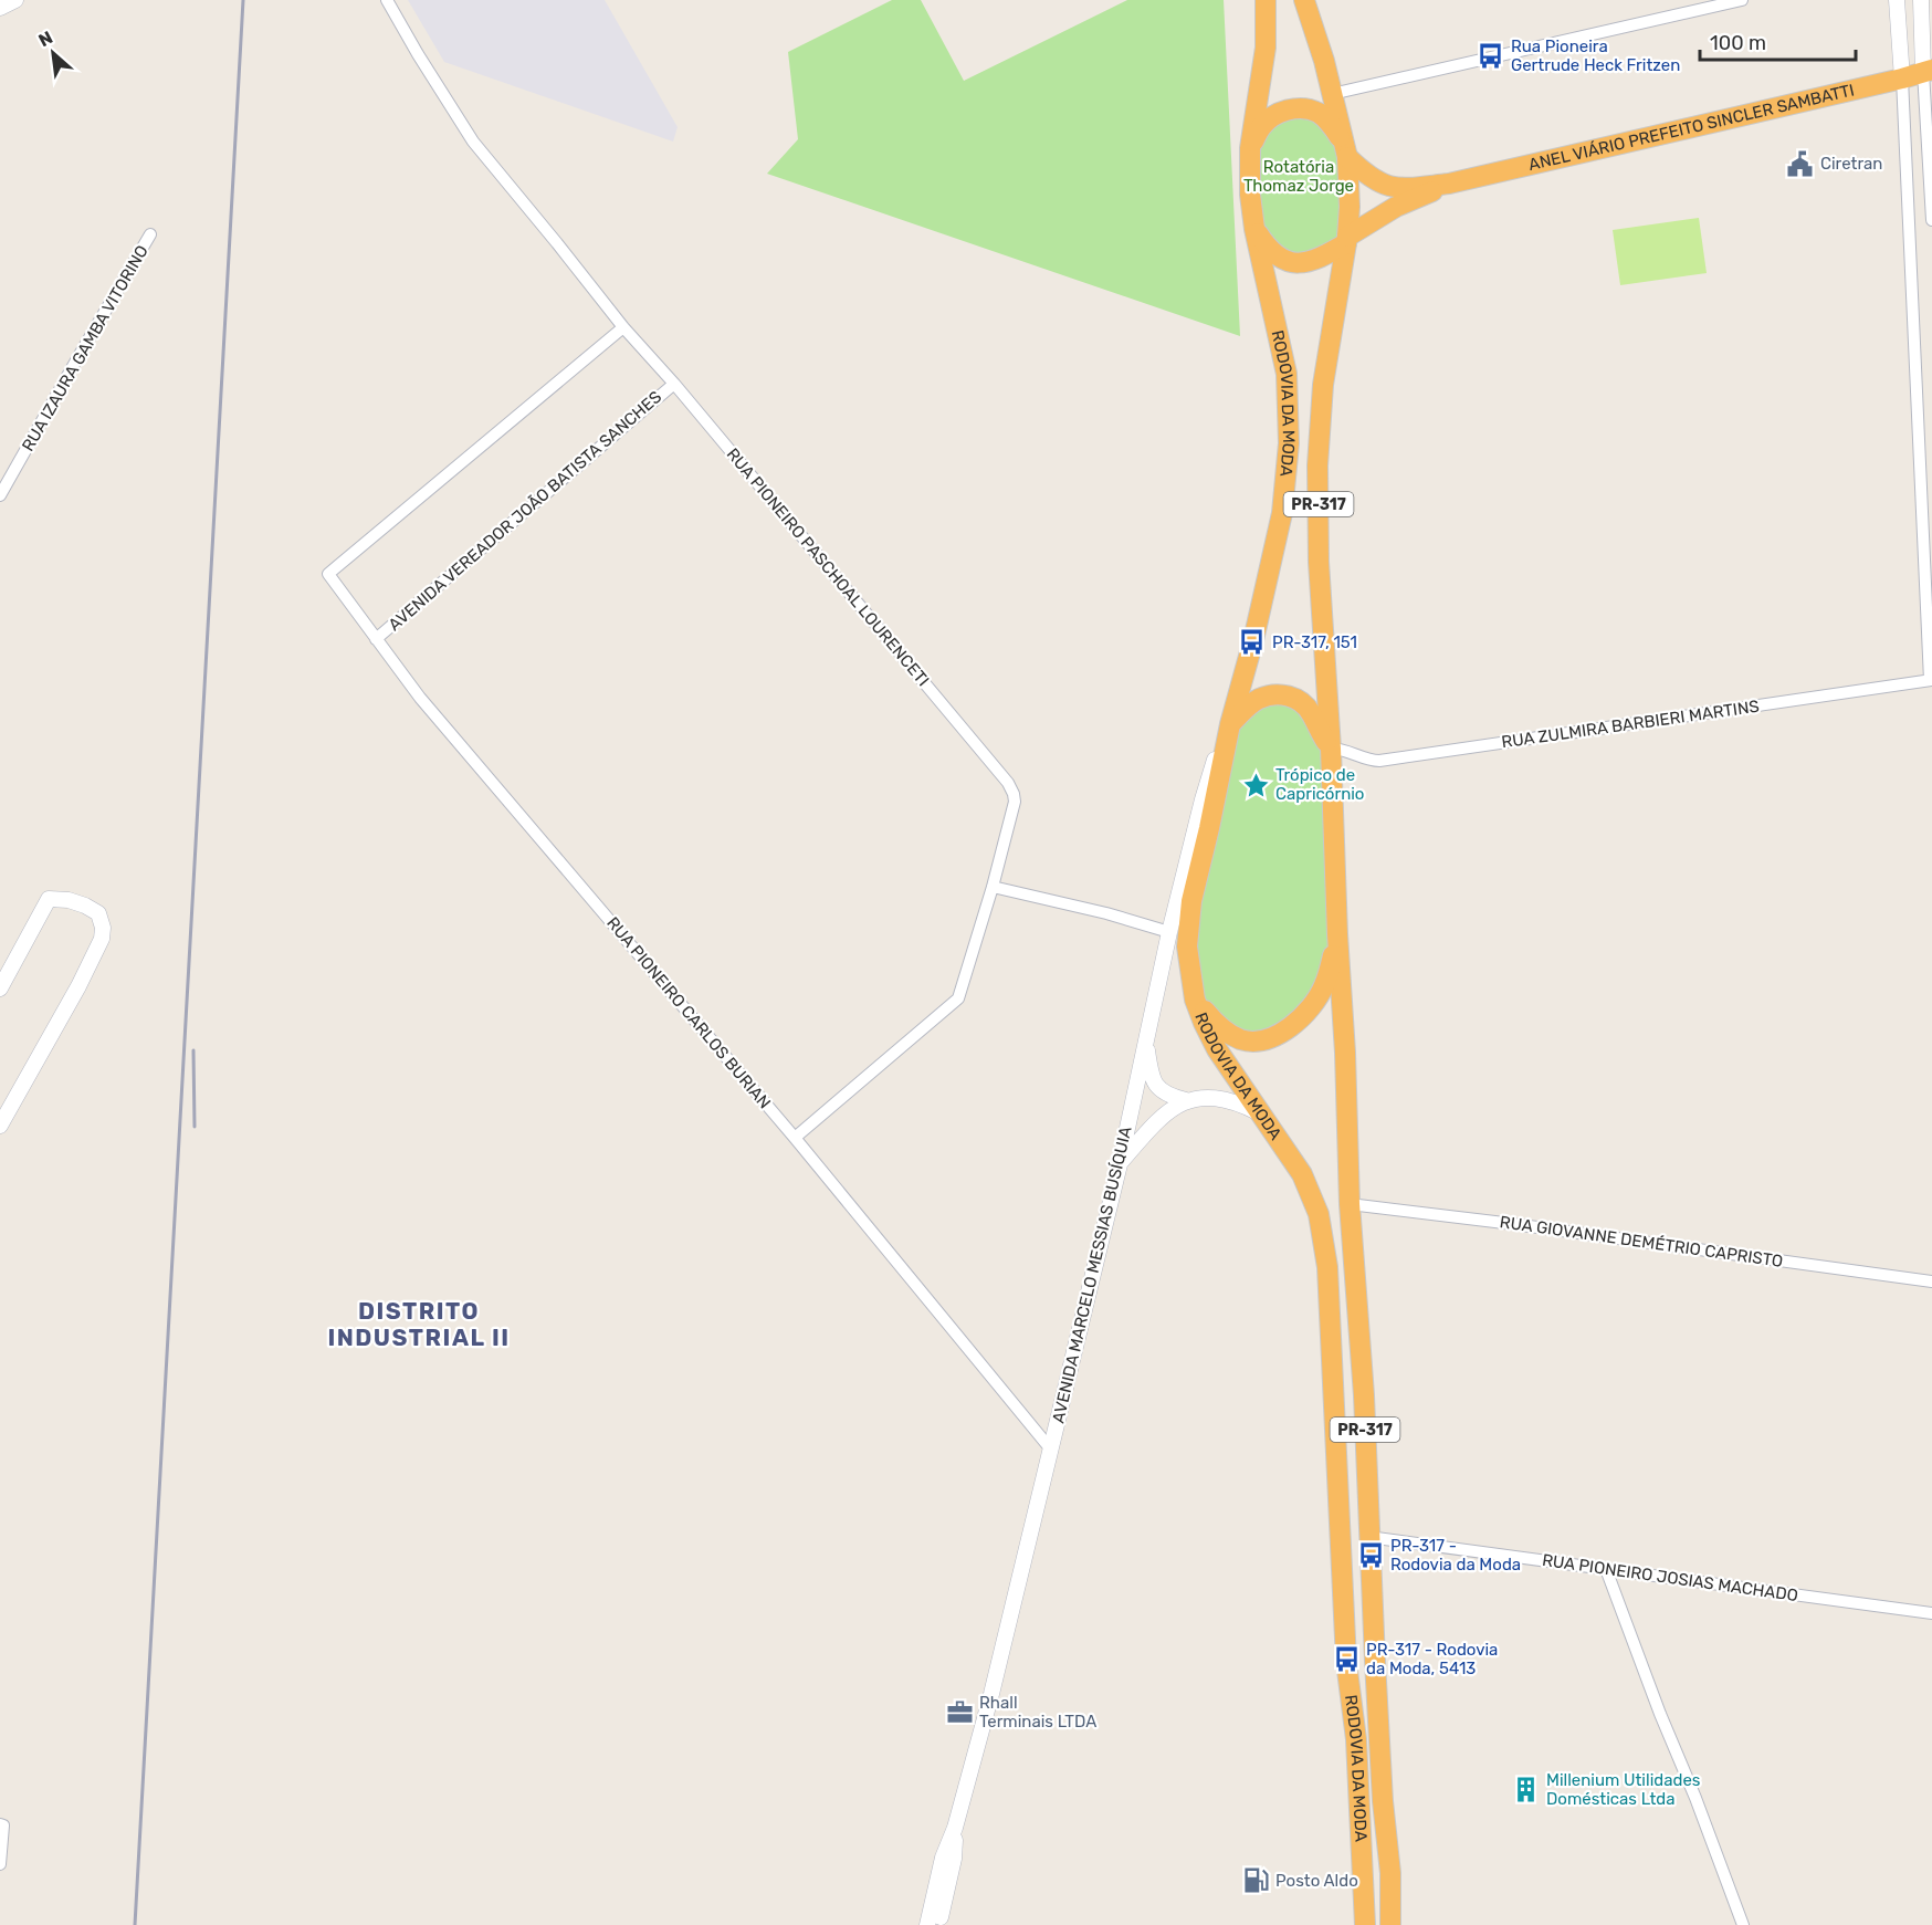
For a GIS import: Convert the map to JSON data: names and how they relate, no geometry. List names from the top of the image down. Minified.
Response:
{"streets":{"highway":["ANEL VIÁRIO PREFEITO SINCLER SAMBATTI","RODOVIA DA MODA","PR-317"],"street":["RUA IZAURA GAMBA VITORINO","AVENIDA VEREADOR JOÃO BATISTA SANCHES","RUA PIONEIRO PASCHOAL LOURENCETI","RUA ZULMIRA BARBIERI MARTINS","RUA PIONEIRO CARLOS BURIAN","RUA GIOVANNE DEMÉTRIO CAPRISTO","AVENIDA MARCELO MESSIAS BUSÍQUIA","RUA PIONEIRO JOSIAS MACHADO"]},"crossings":[["ANEL VIÁRIO PREFEITO SINCLER SAMBATTI","RODOVIA DA MODA"],["ANEL VIÁRIO PREFEITO SINCLER SAMBATTI","PR-317"],["RODOVIA DA MODA","PR-317"],["RODOVIA DA MODA","RUA ZULMIRA BARBIERI MARTINS"],["RODOVIA DA MODA","RUA GIOVANNE DEMÉTRIO CAPRISTO"],["RODOVIA DA MODA","AVENIDA MARCELO MESSIAS BUSÍQUIA"],["RODOVIA DA MODA","RUA PIONEIRO JOSIAS MACHADO"],["AVENIDA VEREADOR JOÃO BATISTA SANCHES","RUA PIONEIRO PASCHOAL LOURENCETI"],["AVENIDA VEREADOR JOÃO BATISTA SANCHES","RUA PIONEIRO CARLOS BURIAN"],["RUA PIONEIRO PASCHOAL LOURENCETI","RUA PIONEIRO CARLOS BURIAN"],["RUA PIONEIRO CARLOS BURIAN","AVENIDA MARCELO MESSIAS BUSÍQUIA"]],"districts":["DISTRITO INDUSTRIAL II"],"parks":["Rotatória Thomaz Jorge"],"places":{"bus stop":["Rua Pioneira Gertrude Heck Fritzen","PR-317, 151","PR-317 - Rodovia da Moda","PR-317 - Rodovia da Moda, 5413"],"public building":["Ciretran"],"place":["Trópico de Capricórnio"],"office":["Rhall Terminais LTDA"],"building":["Millenium Utilidades Domésticas Ltda"],"fuel station":["Posto Aldo"]},"scale_bar":"100 m","north":"top left"}
